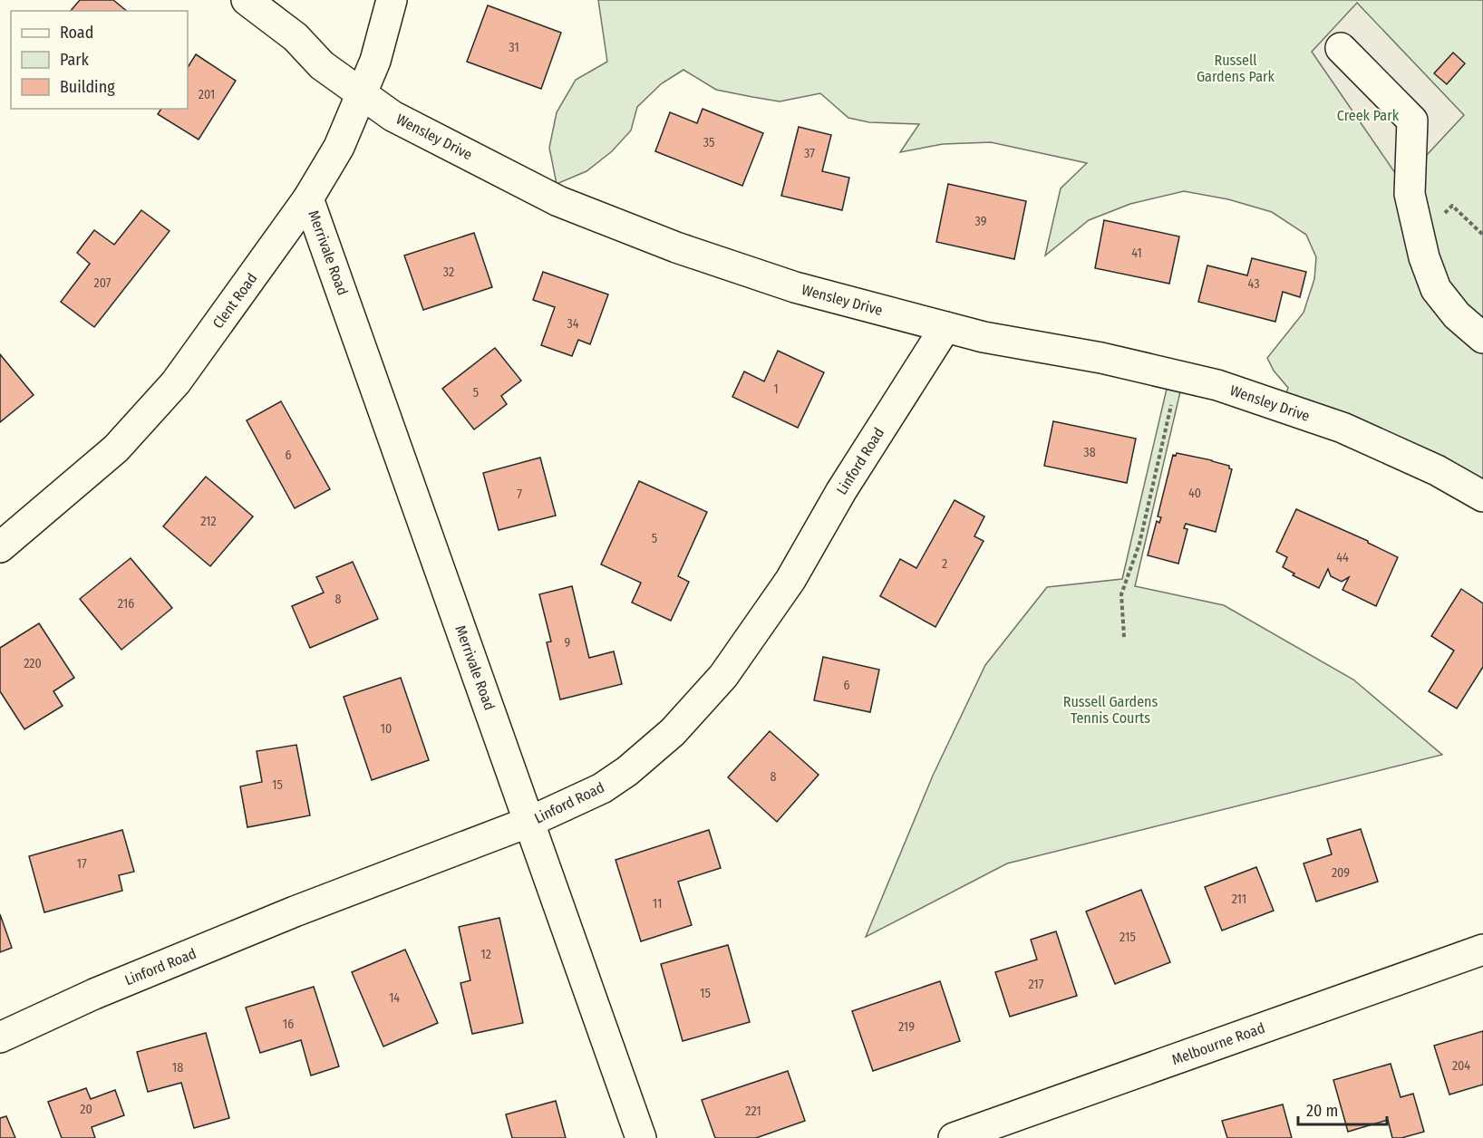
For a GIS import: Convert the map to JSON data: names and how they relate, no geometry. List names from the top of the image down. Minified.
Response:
{"streets":{"street":["Wensley Drive","Merrivale Road","Clent Road","Linford Road","Melbourne Road"]},"crossings":[["Wensley Drive","Clent Road"],["Wensley Drive","Linford Road"],["Merrivale Road","Clent Road"],["Merrivale Road","Linford Road"]],"parks":["Russell Gardens Park","Creek Park","Russell Gardens Tennis Courts"],"house_numbers":["31","201","35","37","39","41","32","207","43","34","1","5","38","6","40","7","212","5","44","2","8","216","9","220","6","10","8","15","17","209","211","11","215","12","217","15","14","16","219","204","18","20","221"],"legend":["Road","Park","Building"],"scale_bar":"20 m"}
